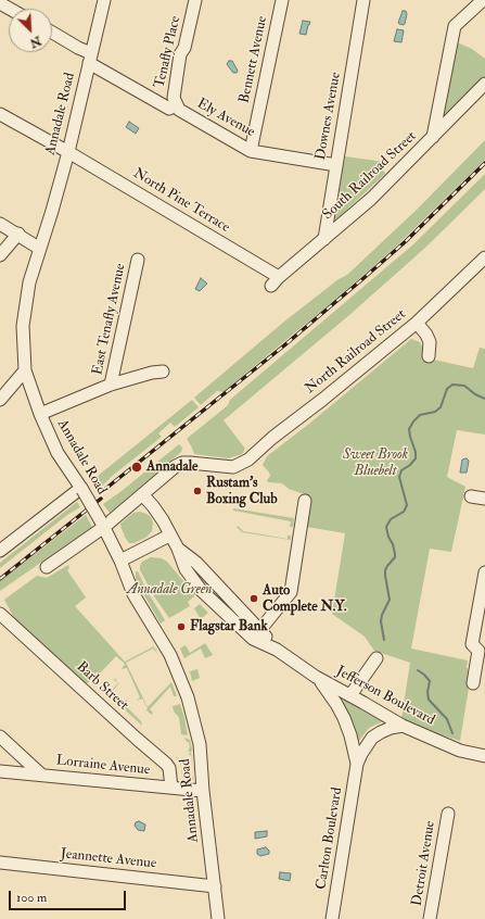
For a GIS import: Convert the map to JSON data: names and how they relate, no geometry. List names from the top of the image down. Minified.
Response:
{"streets":{"street":["Tenafly Place","Bennett Avenue","Annadale Road","Downes Avenue","Ely Avenue","South Railroad Street","North Pine Terrace","East Tenafly Avenue","North Railroad Street","Barb Street","Jefferson Boulevard","Lorraine Avenue","Carlton Boulevard","Jeannette Avenue","Detroit Avenue"]},"crossings":[["Tenafly Place","Ely Avenue"],["Bennett Avenue","Ely Avenue"],["Annadale Road","Ely Avenue"],["Annadale Road","North Pine Terrace"],["Annadale Road","Lorraine Avenue"],["Annadale Road","Jeannette Avenue"],["Downes Avenue","Ely Avenue"],["Downes Avenue","South Railroad Street"],["South Railroad Street","North Pine Terrace"],["North Railroad Street","Jefferson Boulevard"],["Barb Street","Lorraine Avenue"],["Jefferson Boulevard","Carlton Boulevard"]],"parks":["Sweet Brook Bluebelt","Annadale Green"],"places":["Annadale","Rustam's Boxing Club","Auto Complete N.Y.","Flagstar Bank"],"scale_bar":"100 m","north":"bottom right"}
